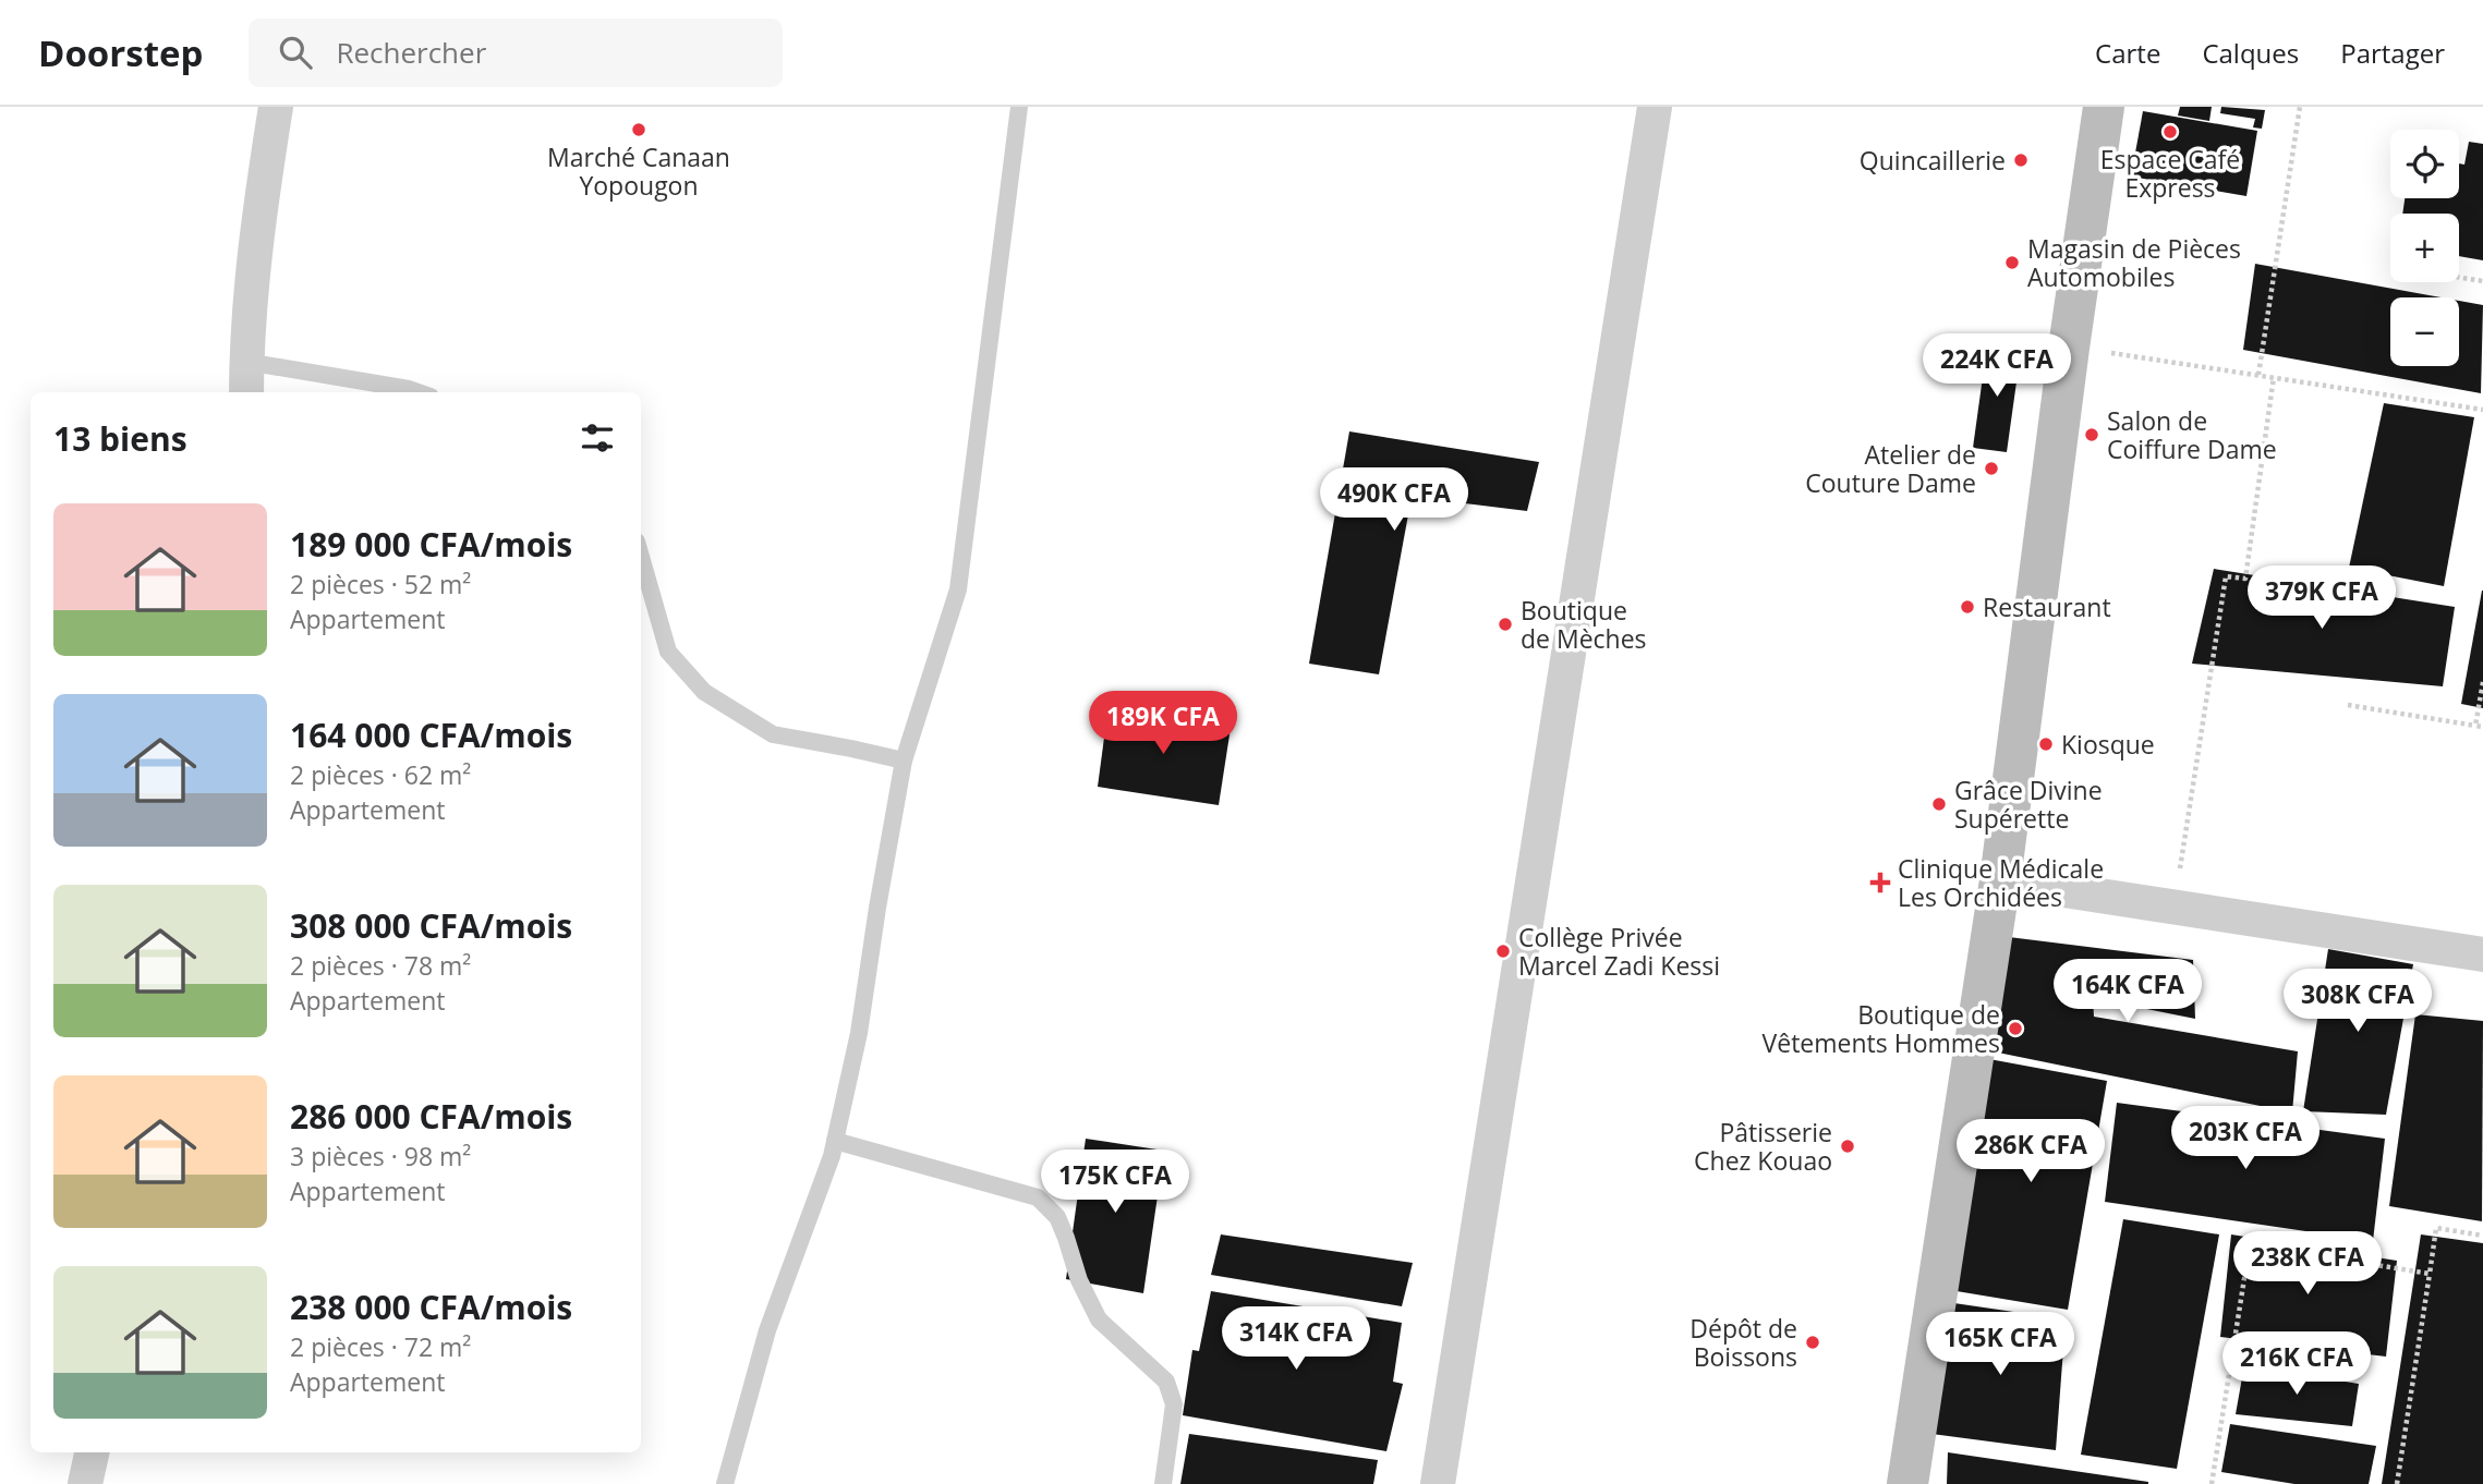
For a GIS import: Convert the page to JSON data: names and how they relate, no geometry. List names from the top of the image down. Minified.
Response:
{"places":{"other":["Marché Canaan Yopougon","Espace Café Express","Quincaillerie","Magasin de Pièces Automobiles","Salon de Coiffure Dame","Atelier de Couture Dame","Restaurant","Boutique de Mèches","Kiosque","Grâce Divine Supérette","Collège Privée Marcel Zadi Kessi","Boutique de Vêtements Hommes","Pâtisserie Chez Kouao","Dépôt de Boissons"],"health":["Clinique Médicale Les Orchidées"]},"page":{"header":"Doorstep","search":"Rechercher","nav":["Carte","Calques","Partager"],"map_buttons":["+","−"],"price":["224K CFA","490K CFA","379K CFA","189K CFA","164K CFA","308K CFA","203K CFA","286K CFA","175K CFA","238K CFA","314K CFA","165K CFA","216K CFA"],"heading":"13 biens","list":[{"name":"189 000 CFA/mois","note":"2 pièces · 52 m² · Appartement"},{"name":"164 000 CFA/mois","note":"2 pièces · 62 m² · Appartement"},{"name":"308 000 CFA/mois","note":"2 pièces · 78 m² · Appartement"},{"name":"286 000 CFA/mois","note":"3 pièces · 98 m² · Appartement"},{"name":"238 000 CFA/mois","note":"2 pièces · 72 m² · Appartement"}]}}
